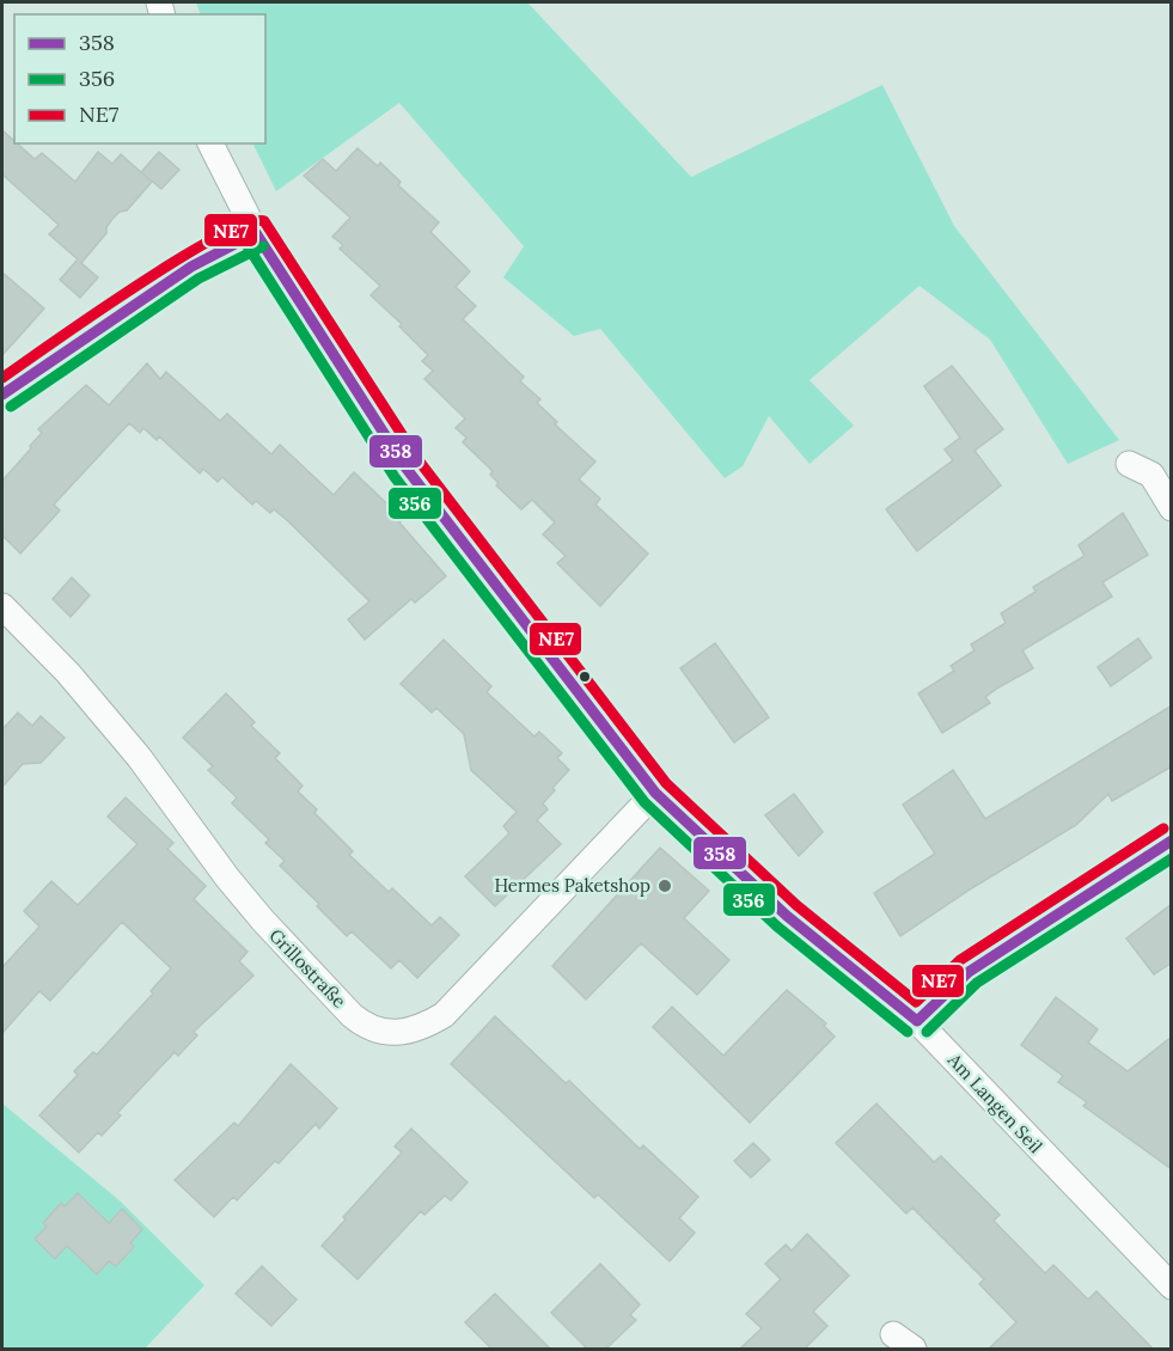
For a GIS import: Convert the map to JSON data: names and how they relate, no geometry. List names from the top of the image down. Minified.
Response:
{"streets":{"street":["Grillostraße","Am Langen Seil"]},"crossings":[["Grillostraße","Am Langen Seil"]],"places":["Hermes Paketshop"],"lines":["transit line NE7","transit line 358","transit line 356"],"legend":["358","356","NE7"]}
